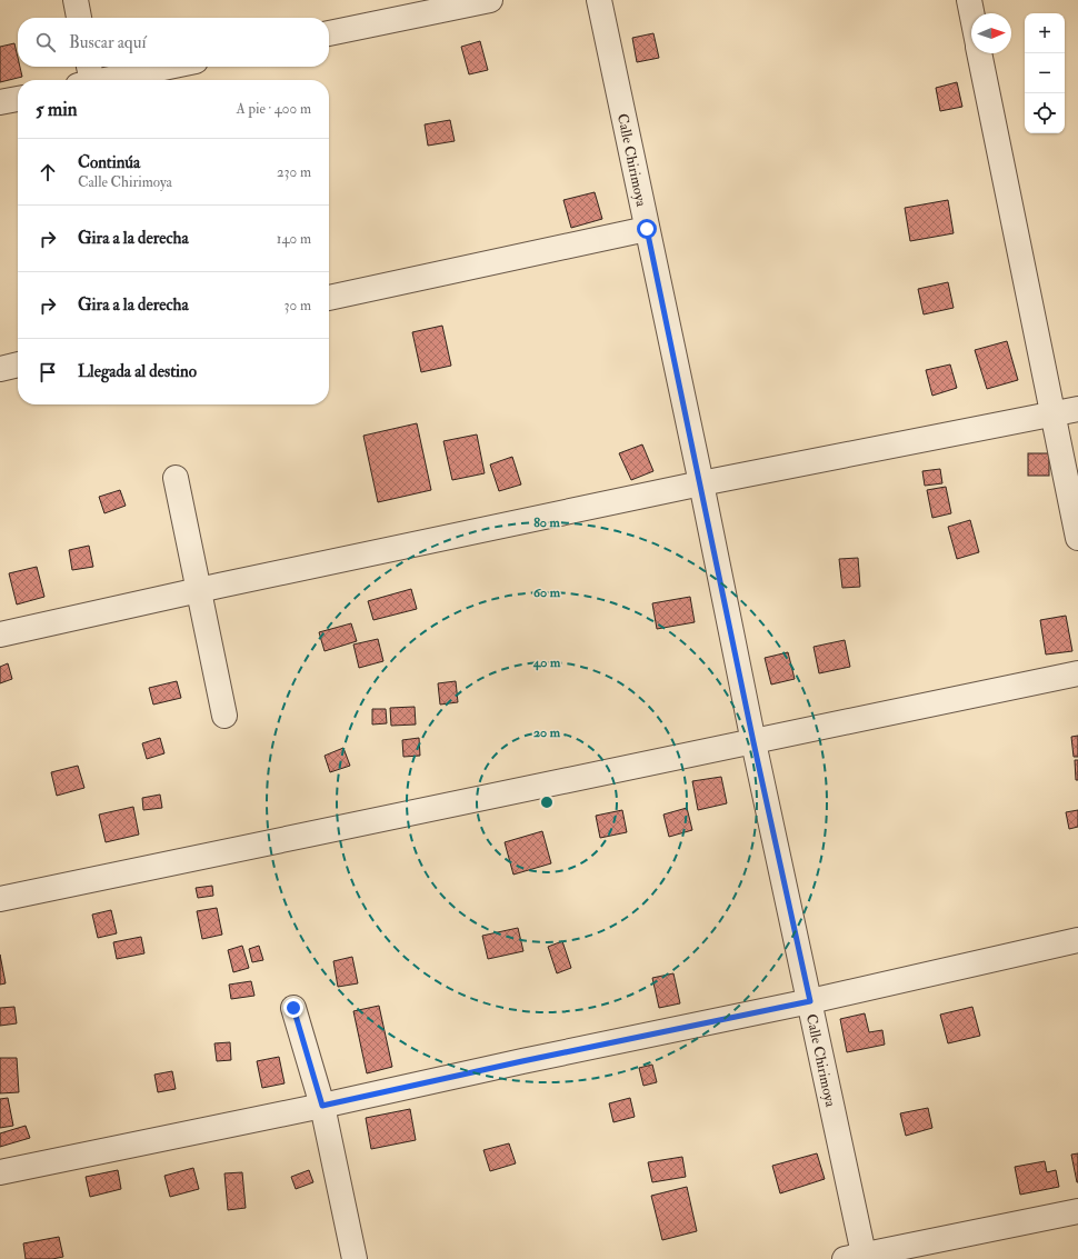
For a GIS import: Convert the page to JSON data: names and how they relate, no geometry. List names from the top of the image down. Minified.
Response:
{"streets":{"street":["Calle Chirimoya"]},"north":"right","page":{"map_buttons":["+","−"],"search":"Buscar aquí","heading":["5 min","A pie · 400 m"],"list":[["Continúa","Calle Chirimoya","230 m"],["Gira a la derecha","140 m"],["Gira a la derecha","30 m"],"Llegada al destino"]},"rings":["80 m","60 m","40 m","20 m"]}
